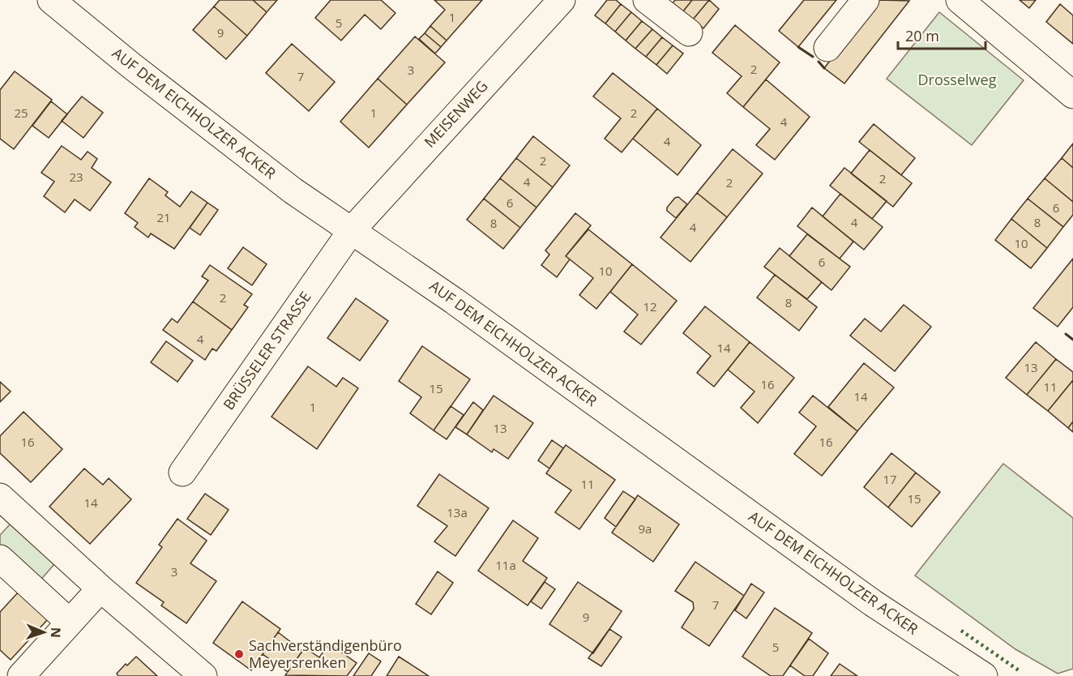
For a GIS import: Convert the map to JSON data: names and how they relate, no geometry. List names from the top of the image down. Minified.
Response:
{"streets":{"street":["AUF DEM EICHHOLZER ACKER","MEISENWEG","BRÜSSELER STRASSE"]},"crossings":[["AUF DEM EICHHOLZER ACKER","MEISENWEG"],["AUF DEM EICHHOLZER ACKER","BRÜSSELER STRASSE"],["MEISENWEG","BRÜSSELER STRASSE"]],"parks":["Drosselweg"],"places":["Sachverständigenbüro Meyersrenken"],"house_numbers":["1","5","9","2","3","7","25","1","2","4","4","2","23","2","4","2","6","6","21","4","8","8","4","10","6","10","2","8","12","4","14","13","16","11","15","14","1","13","16","16","17","11","15","14","13a","9a","11a","3","7","9","5"],"scale_bar":"20 m","north":"right"}
